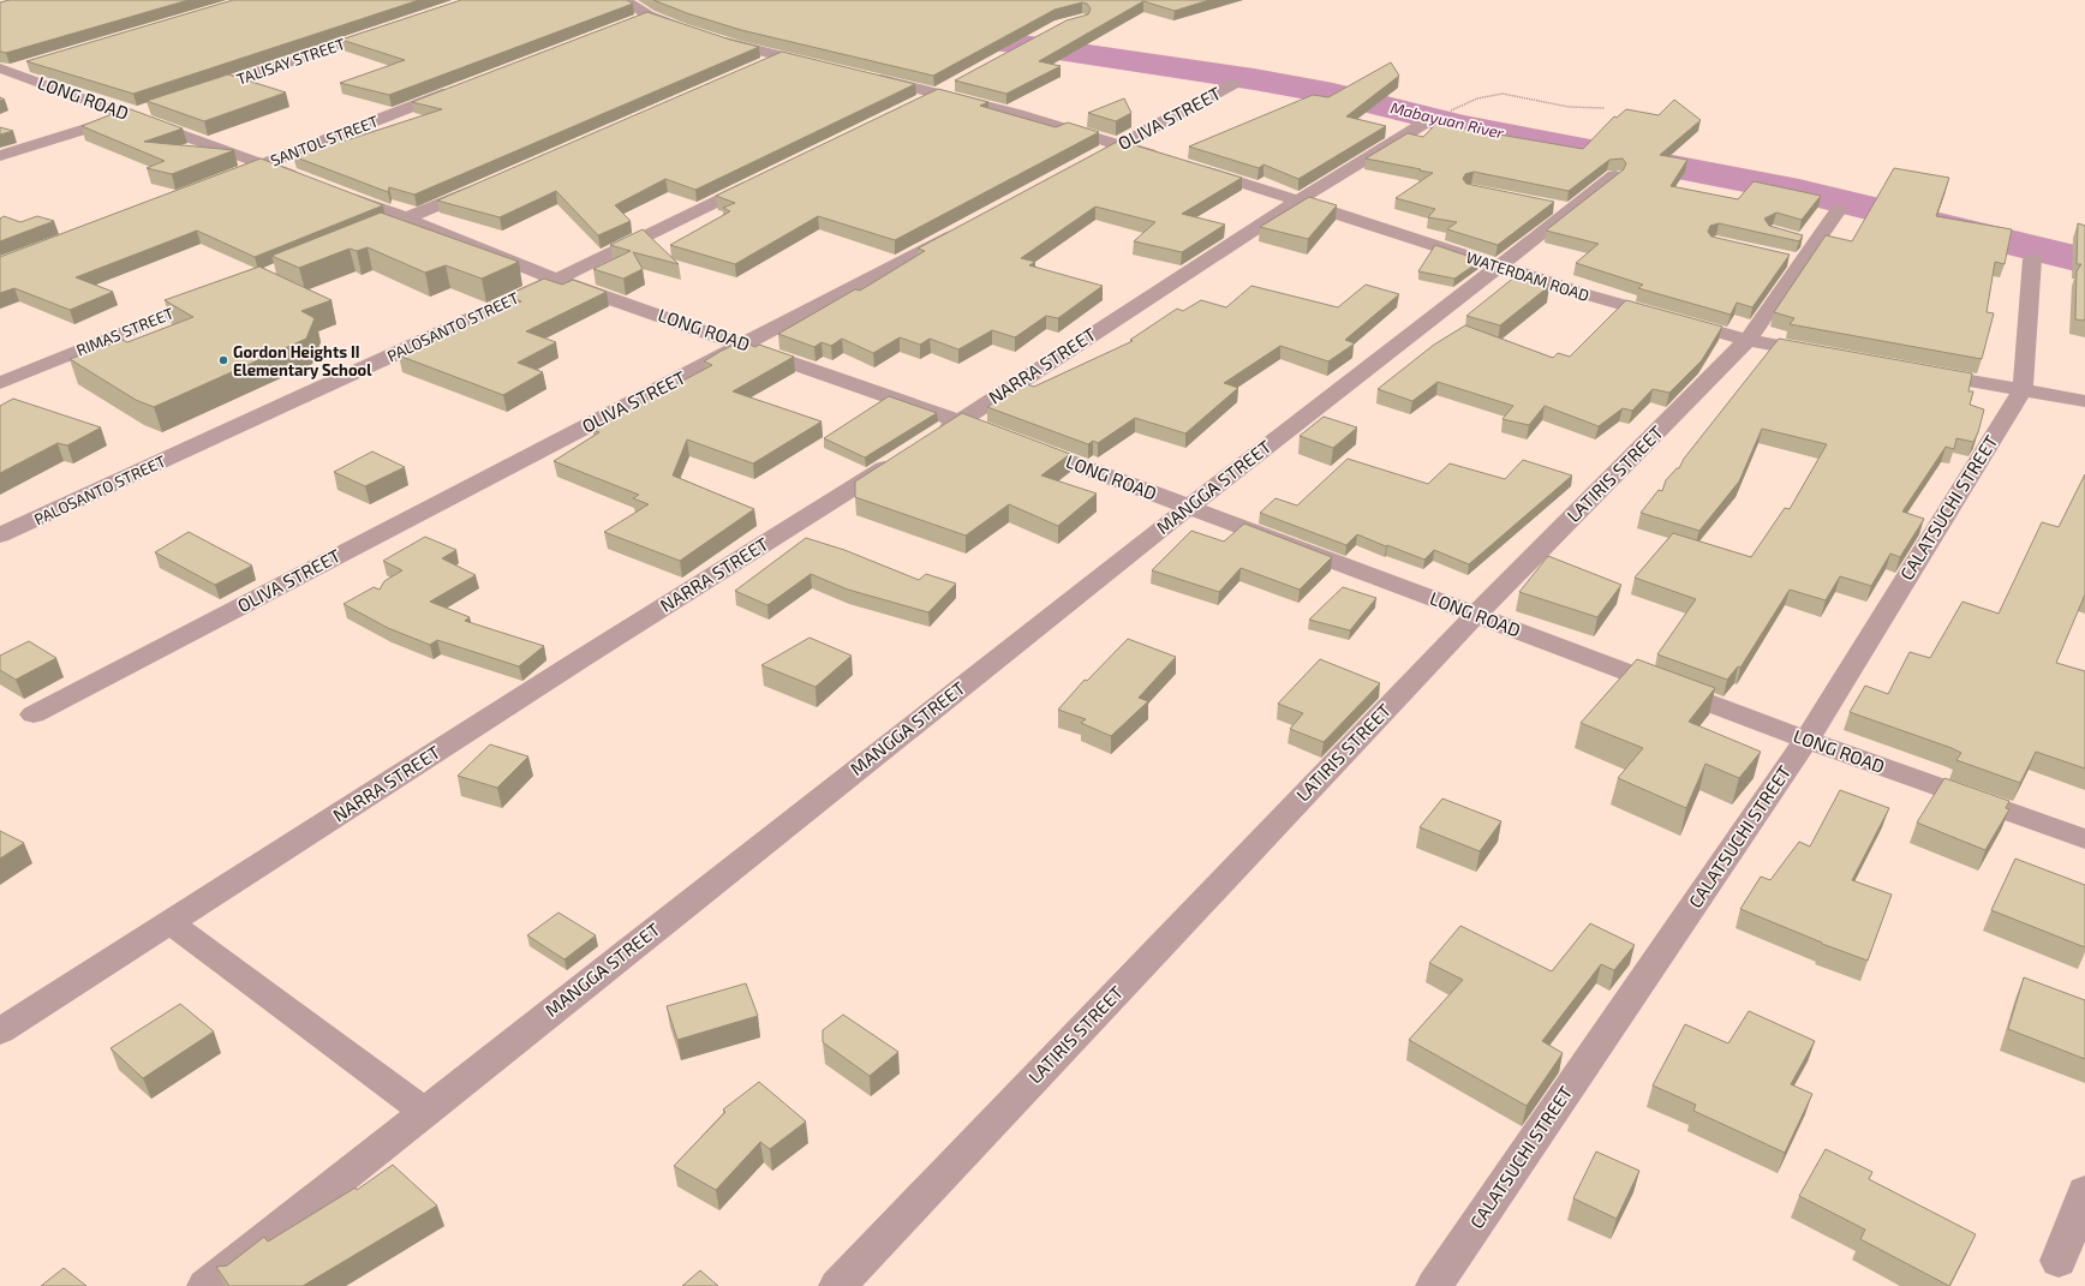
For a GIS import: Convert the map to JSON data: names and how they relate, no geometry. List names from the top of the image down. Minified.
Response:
{"streets":{"street":["TALISAY STREET","LONG ROAD","OLIVA STREET","SANTOL STREET","WATERDAM ROAD","PALOSANTO STREET","RIMAS STREET","NARRA STREET","LATIRIS STREET","MANGGA STREET","CALATSUCHI STREET"]},"crossings":[["LONG ROAD","OLIVA STREET"],["LONG ROAD","SANTOL STREET"],["LONG ROAD","PALOSANTO STREET"],["LONG ROAD","NARRA STREET"],["LONG ROAD","LATIRIS STREET"],["LONG ROAD","MANGGA STREET"],["LONG ROAD","CALATSUCHI STREET"],["WATERDAM ROAD","NARRA STREET"],["WATERDAM ROAD","LATIRIS STREET"],["WATERDAM ROAD","MANGGA STREET"]],"water":["Mabayuan River"],"places":["Gordon Heights II Elementary School"]}
